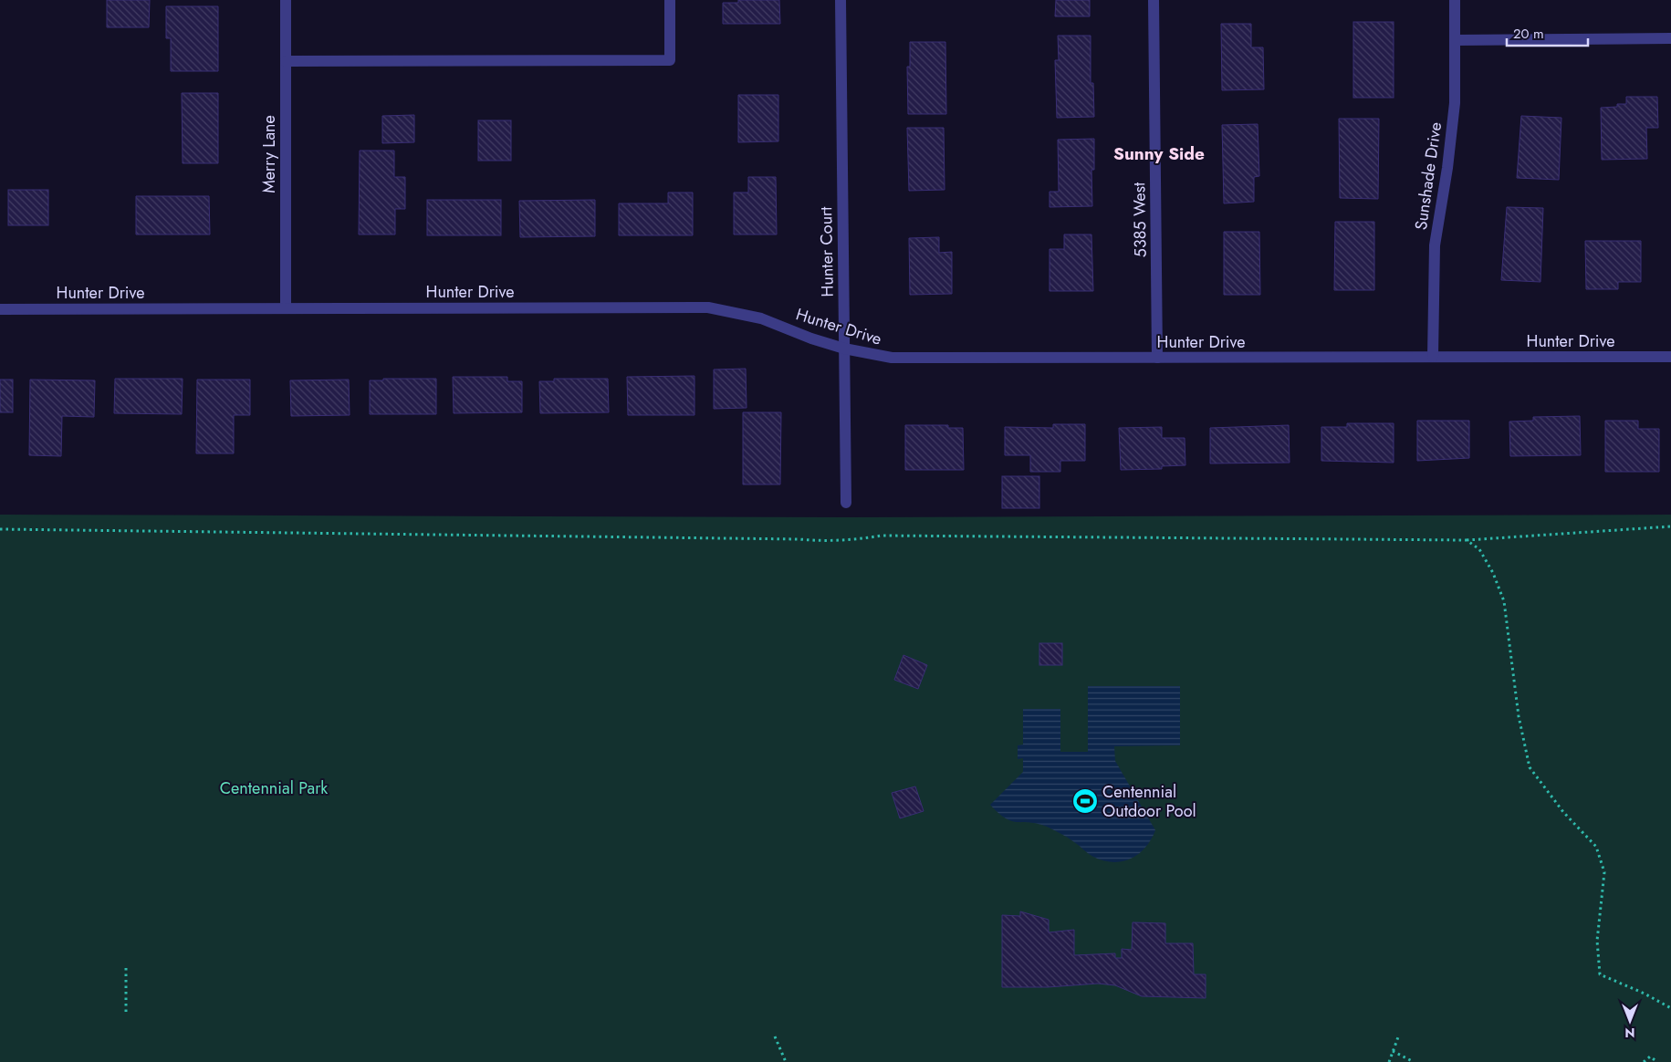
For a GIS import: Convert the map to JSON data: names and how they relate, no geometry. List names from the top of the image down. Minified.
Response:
{"streets":{"street":["Merry Lane","Sunshade Drive","5385 West","Hunter Court","Hunter Drive"]},"crossings":[["Merry Lane","Hunter Drive"],["Sunshade Drive","Hunter Drive"],["5385 West","Hunter Drive"],["Hunter Court","Hunter Drive"]],"districts":["Sunny Side"],"parks":["Centennial Park"],"places":{"sports":["Centennial Outdoor Pool"]},"scale_bar":"20 m","north":"bottom"}
